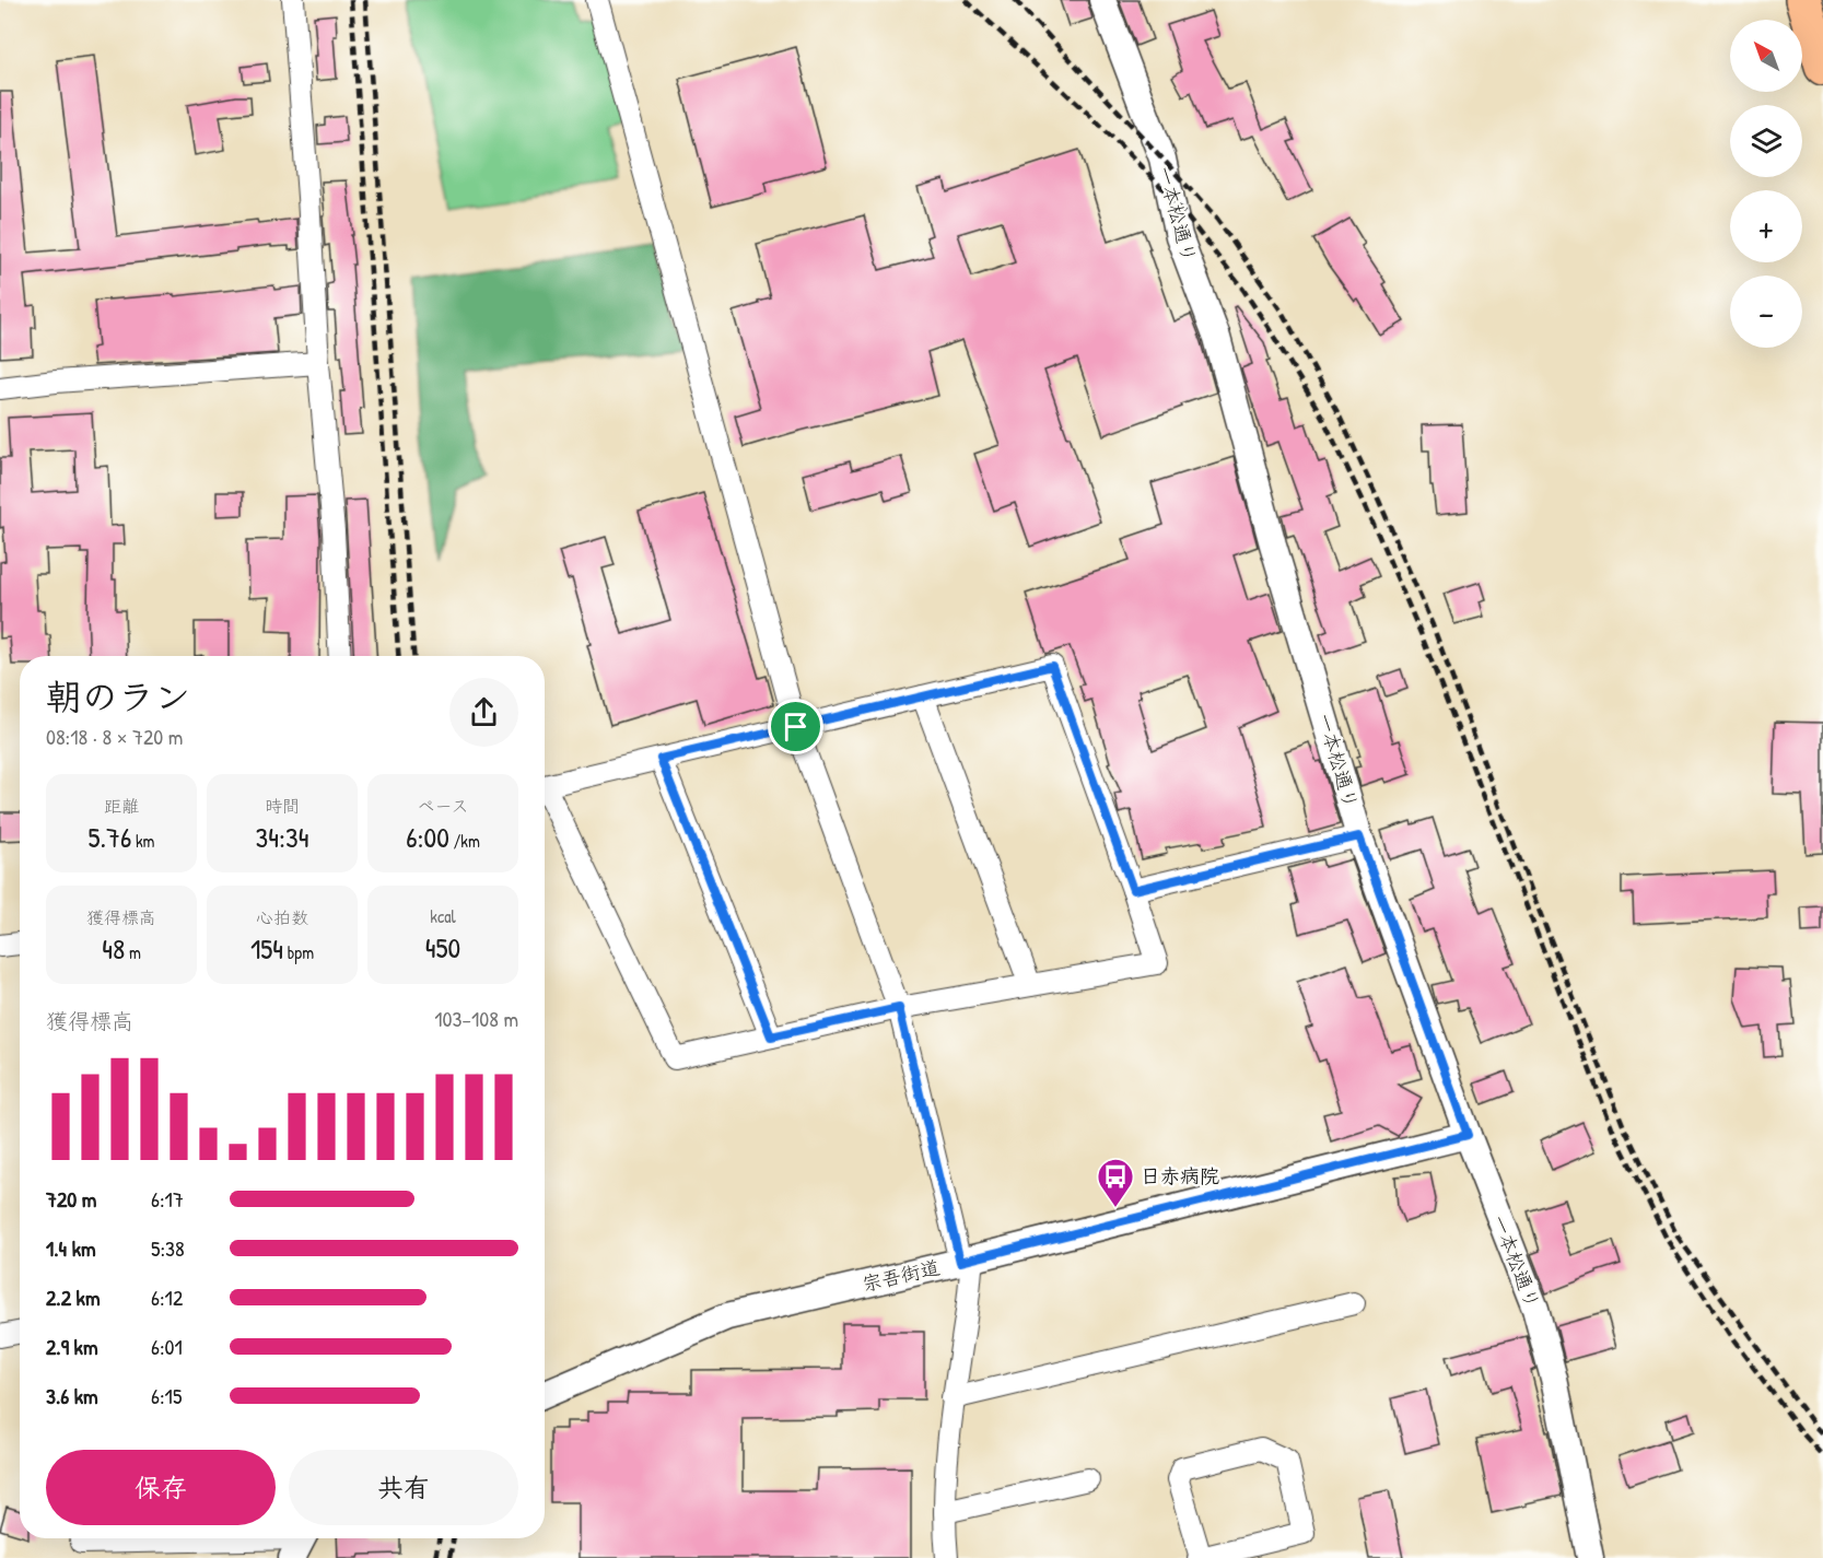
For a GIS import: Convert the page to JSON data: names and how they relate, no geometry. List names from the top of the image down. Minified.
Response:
{"streets":{"street":["一本松通り","宗吾街道"]},"crossings":[["一本松通り","宗吾街道"]],"places":{"bus stop":["日赤病院"]},"north":"top left","page":{"map_buttons":["+","−"],"heading":["朝のラン","08:18 · 8 × 720 m"],"stats":[["距離","5.76 km"],["時間","34:34"],["ペース","6:00 /km"],["獲得標高","48 m"],["心拍数","154 bpm"],["kcal","450"]],"chart":["獲得標高","103–108 m"],"list":[{"name":"720 m","note":"6:17"},{"name":"1.4 km","note":"5:38"},{"name":"2.2 km","note":"6:12"},{"name":"2.9 km","note":"6:01"},{"name":"3.6 km","note":"6:15"}],"buttons":["保存","共有"]}}
